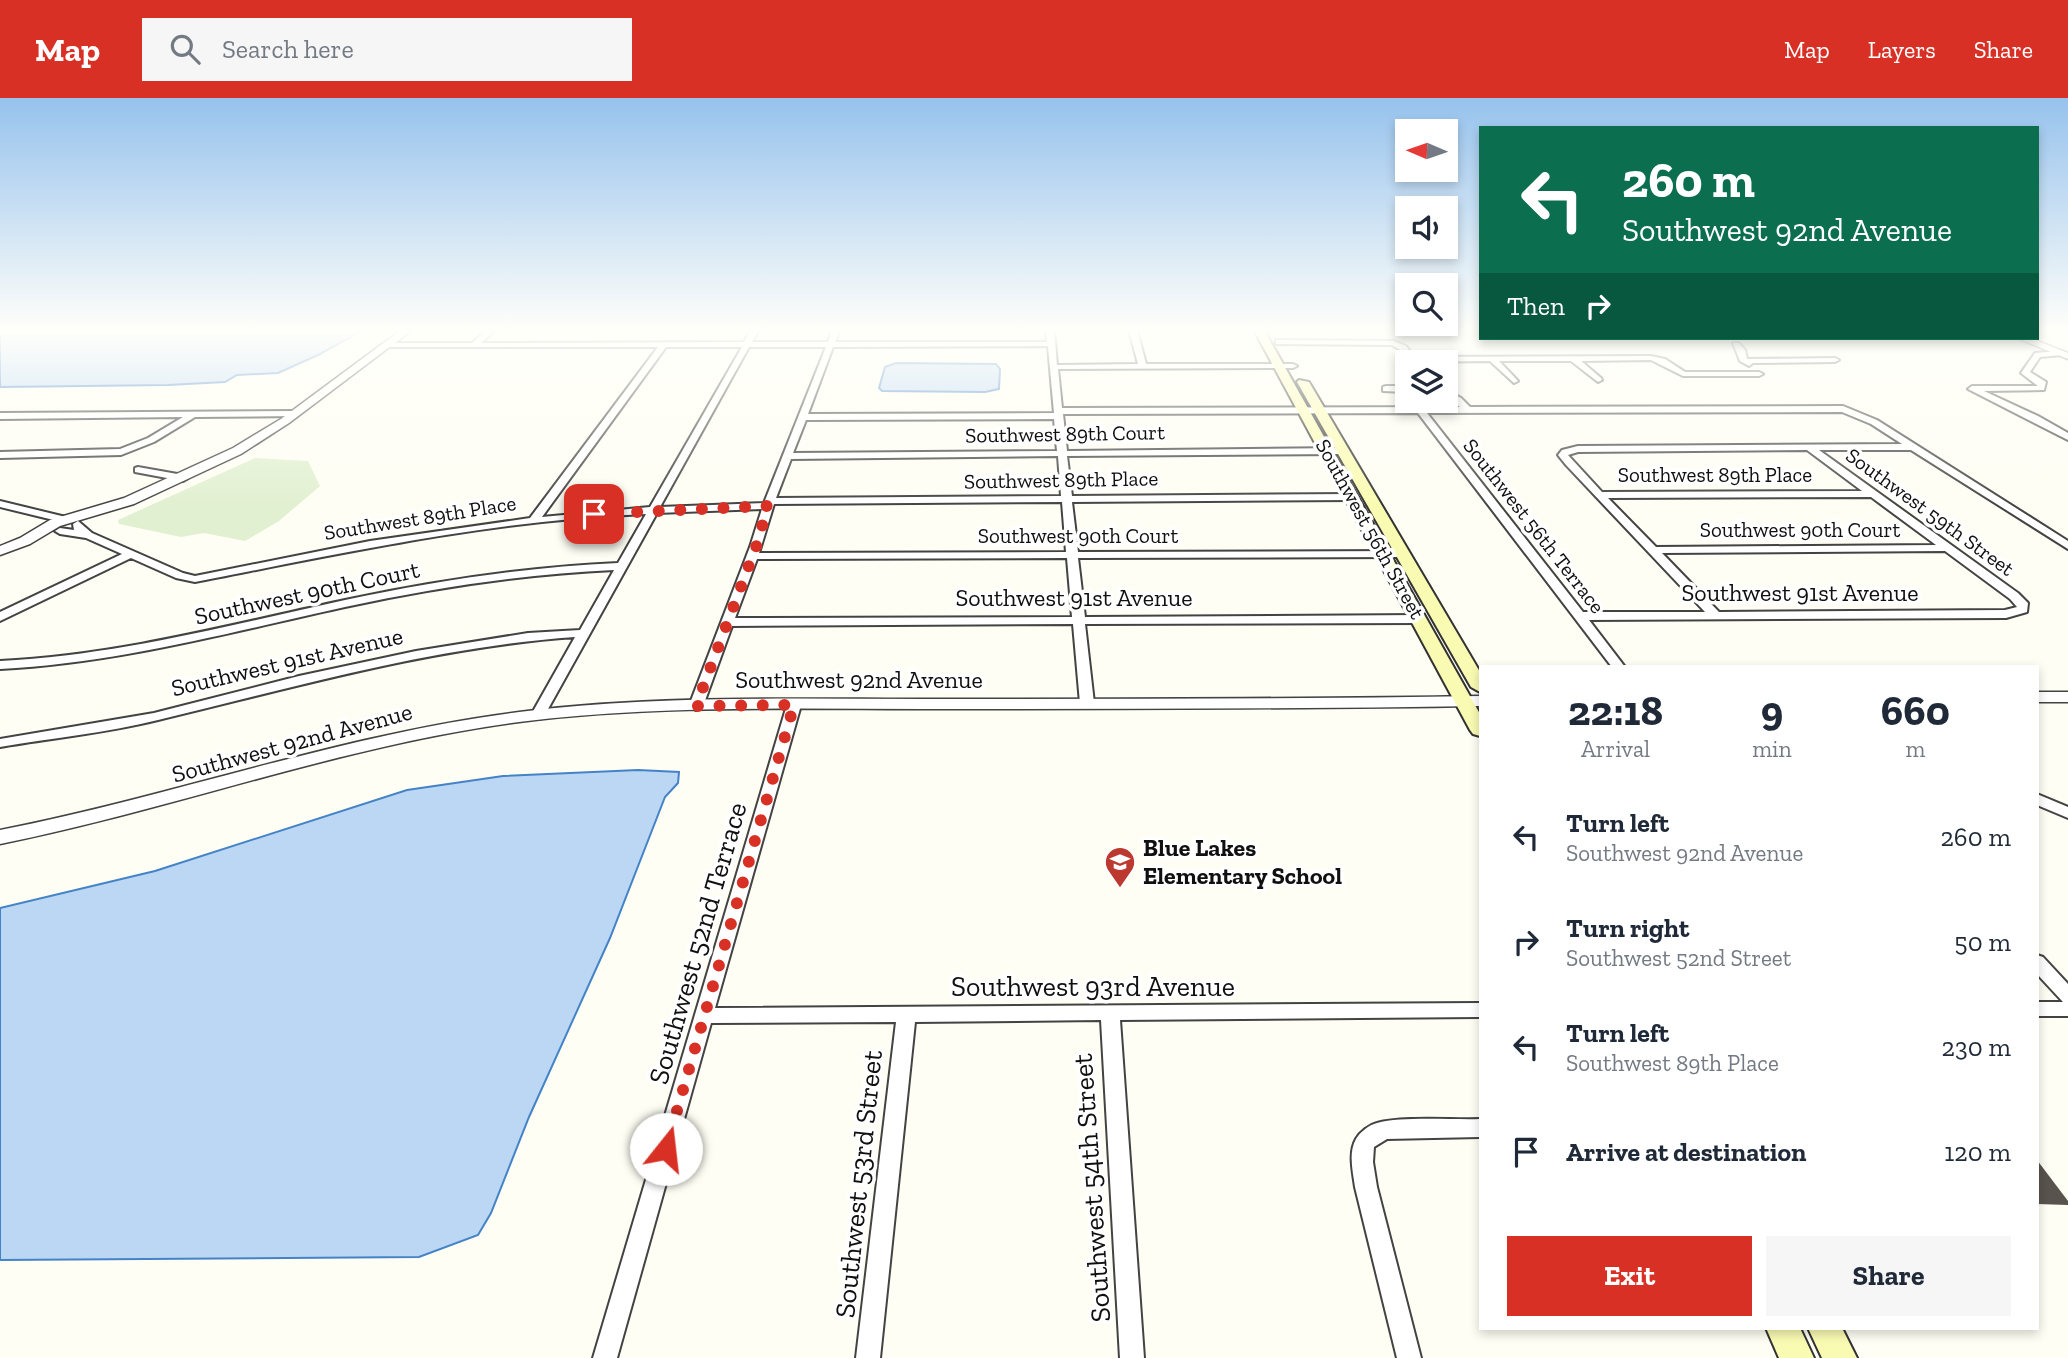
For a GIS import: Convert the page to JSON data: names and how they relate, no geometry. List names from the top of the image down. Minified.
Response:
{"streets":{"main road":["Southwest 56th Street"],"street":["Southwest 89th Court","Southwest 89th Place","Southwest 59th Street","Southwest 56th Terrace","Southwest 90th Court","Southwest 91st Avenue","Southwest 92nd Avenue","Southwest 52nd Terrace","Southwest 93rd Avenue","Southwest 53rd Street","Southwest 54th Street"]},"crossings":[["Southwest 89th Court","Southwest 56th Street"],["Southwest 89th Place","Southwest 59th Street"],["Southwest 89th Place","Southwest 56th Street"],["Southwest 59th Street","Southwest 90th Court"],["Southwest 59th Street","Southwest 91st Avenue"],["Southwest 56th Terrace","Southwest 91st Avenue"],["Southwest 56th Street","Southwest 90th Court"],["Southwest 56th Street","Southwest 91st Avenue"],["Southwest 56th Street","Southwest 92nd Avenue"],["Southwest 92nd Avenue","Southwest 52nd Terrace"],["Southwest 52nd Terrace","Southwest 93rd Avenue"],["Southwest 93rd Avenue","Southwest 53rd Street"],["Southwest 93rd Avenue","Southwest 54th Street"]],"places":{"school or university":["Blue Lakes Elementary School"]},"north":"left","page":{"header":"Map","search":"Search here","nav":["Map","Layers","Share"],"turn":["260 m","Southwest 92nd Avenue"],"then":"Then","eta":["22:18","Arrival","9","min","660","m"],"list":[{"name":"Turn left","note":"Southwest 92nd Avenue","value":"260 m"},{"name":"Turn right","note":"Southwest 52nd Street","value":"50 m"},{"name":"Turn left","note":"Southwest 89th Place","value":"230 m"},{"name":"Arrive at destination","value":"120 m"}],"buttons":["Exit","Share"]}}
